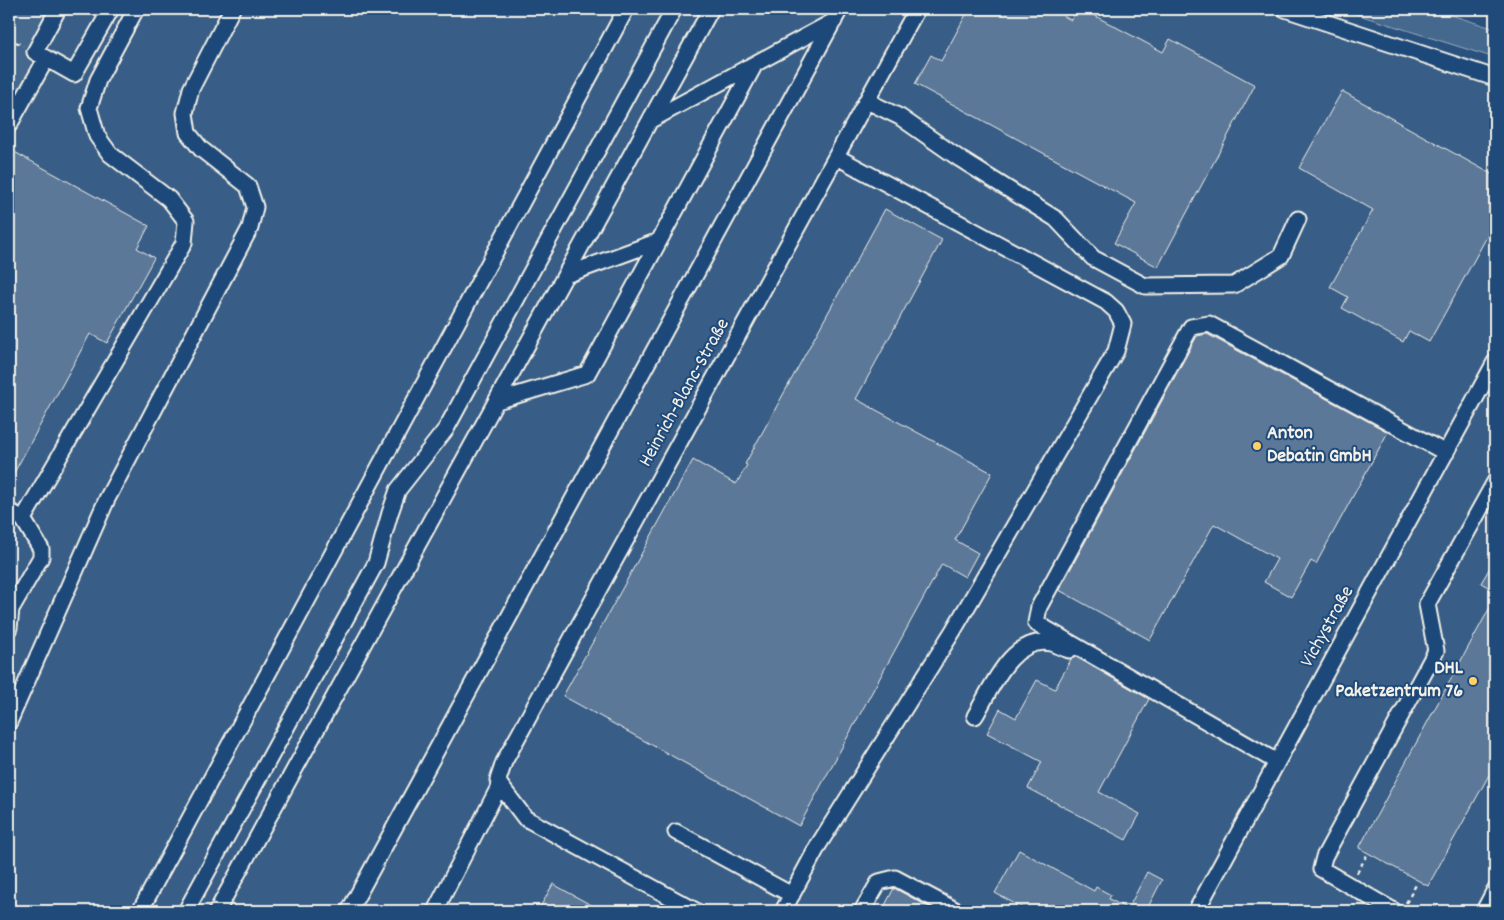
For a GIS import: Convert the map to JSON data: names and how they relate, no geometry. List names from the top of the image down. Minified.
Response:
{"streets":{"street":["Heinrich-Blanc-Straße","Vichystraße"]},"places":["Anton Debatin GmbH","DHL Paketzentrum 76"]}
